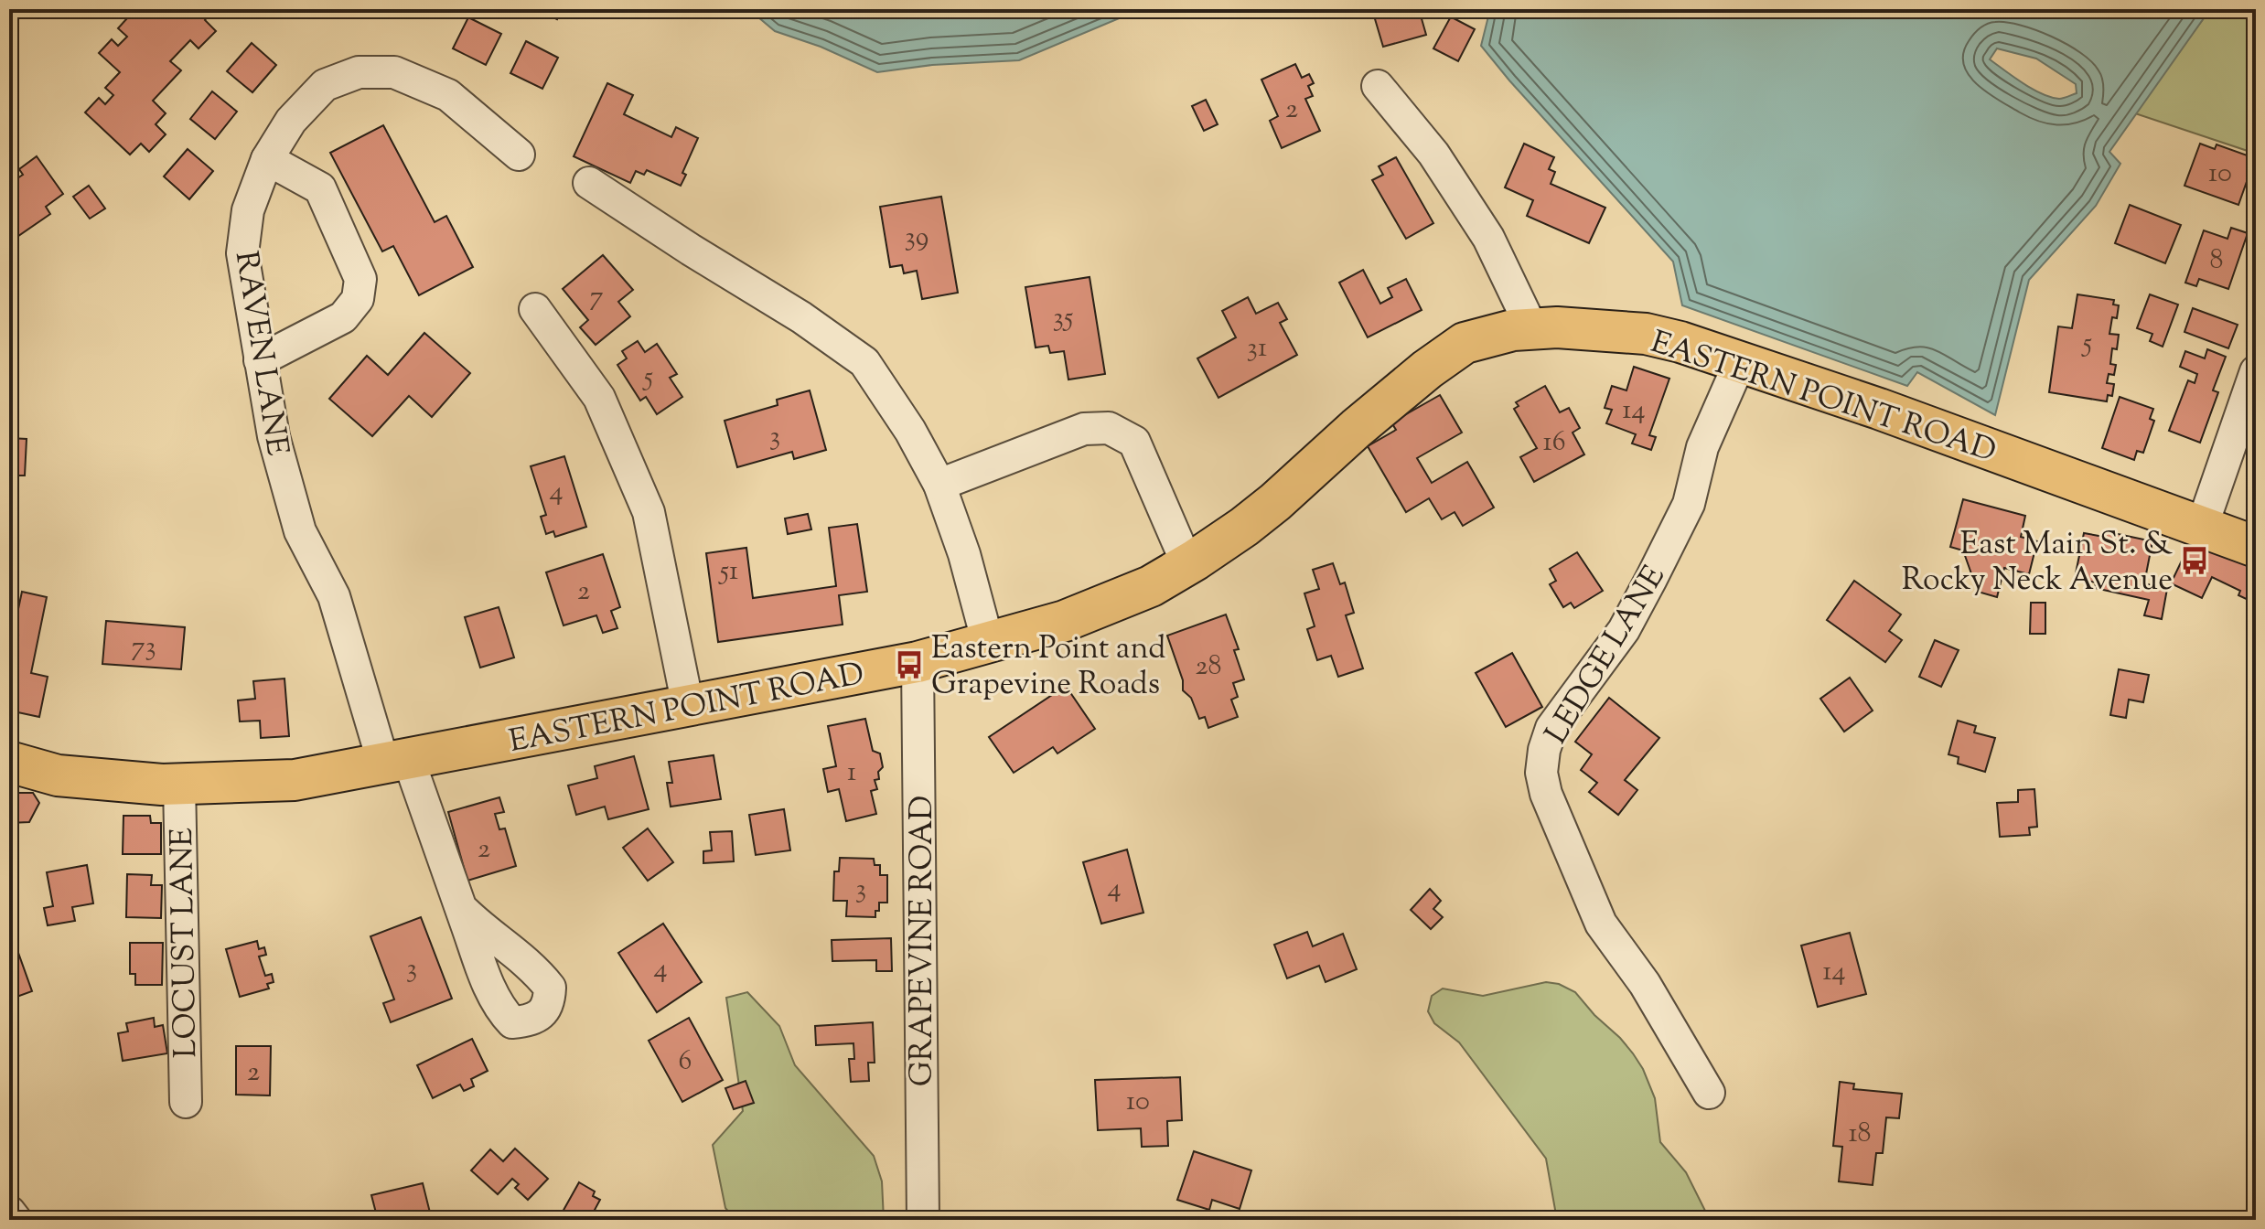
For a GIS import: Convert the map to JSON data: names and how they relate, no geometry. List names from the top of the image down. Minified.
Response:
{"streets":{"main road":["EASTERN POINT ROAD"],"street":["RAVEN LANE","LEDGE LANE","GRAPEVINE ROAD","LOCUST LANE"]},"crossings":[["RAVEN LANE","EASTERN POINT ROAD"],["EASTERN POINT ROAD","LEDGE LANE"],["EASTERN POINT ROAD","GRAPEVINE ROAD"],["EASTERN POINT ROAD","LOCUST LANE"]],"places":{"bus stop":["East Main St. & Rocky Neck Avenue","Eastern Point and Grapevine Roads"]},"house_numbers":["2","10","39","8","7","35","5","31","5","14","3","16","4","51","2","73","28","1","2","4","3","3","4","14","6","2","10","18"]}
